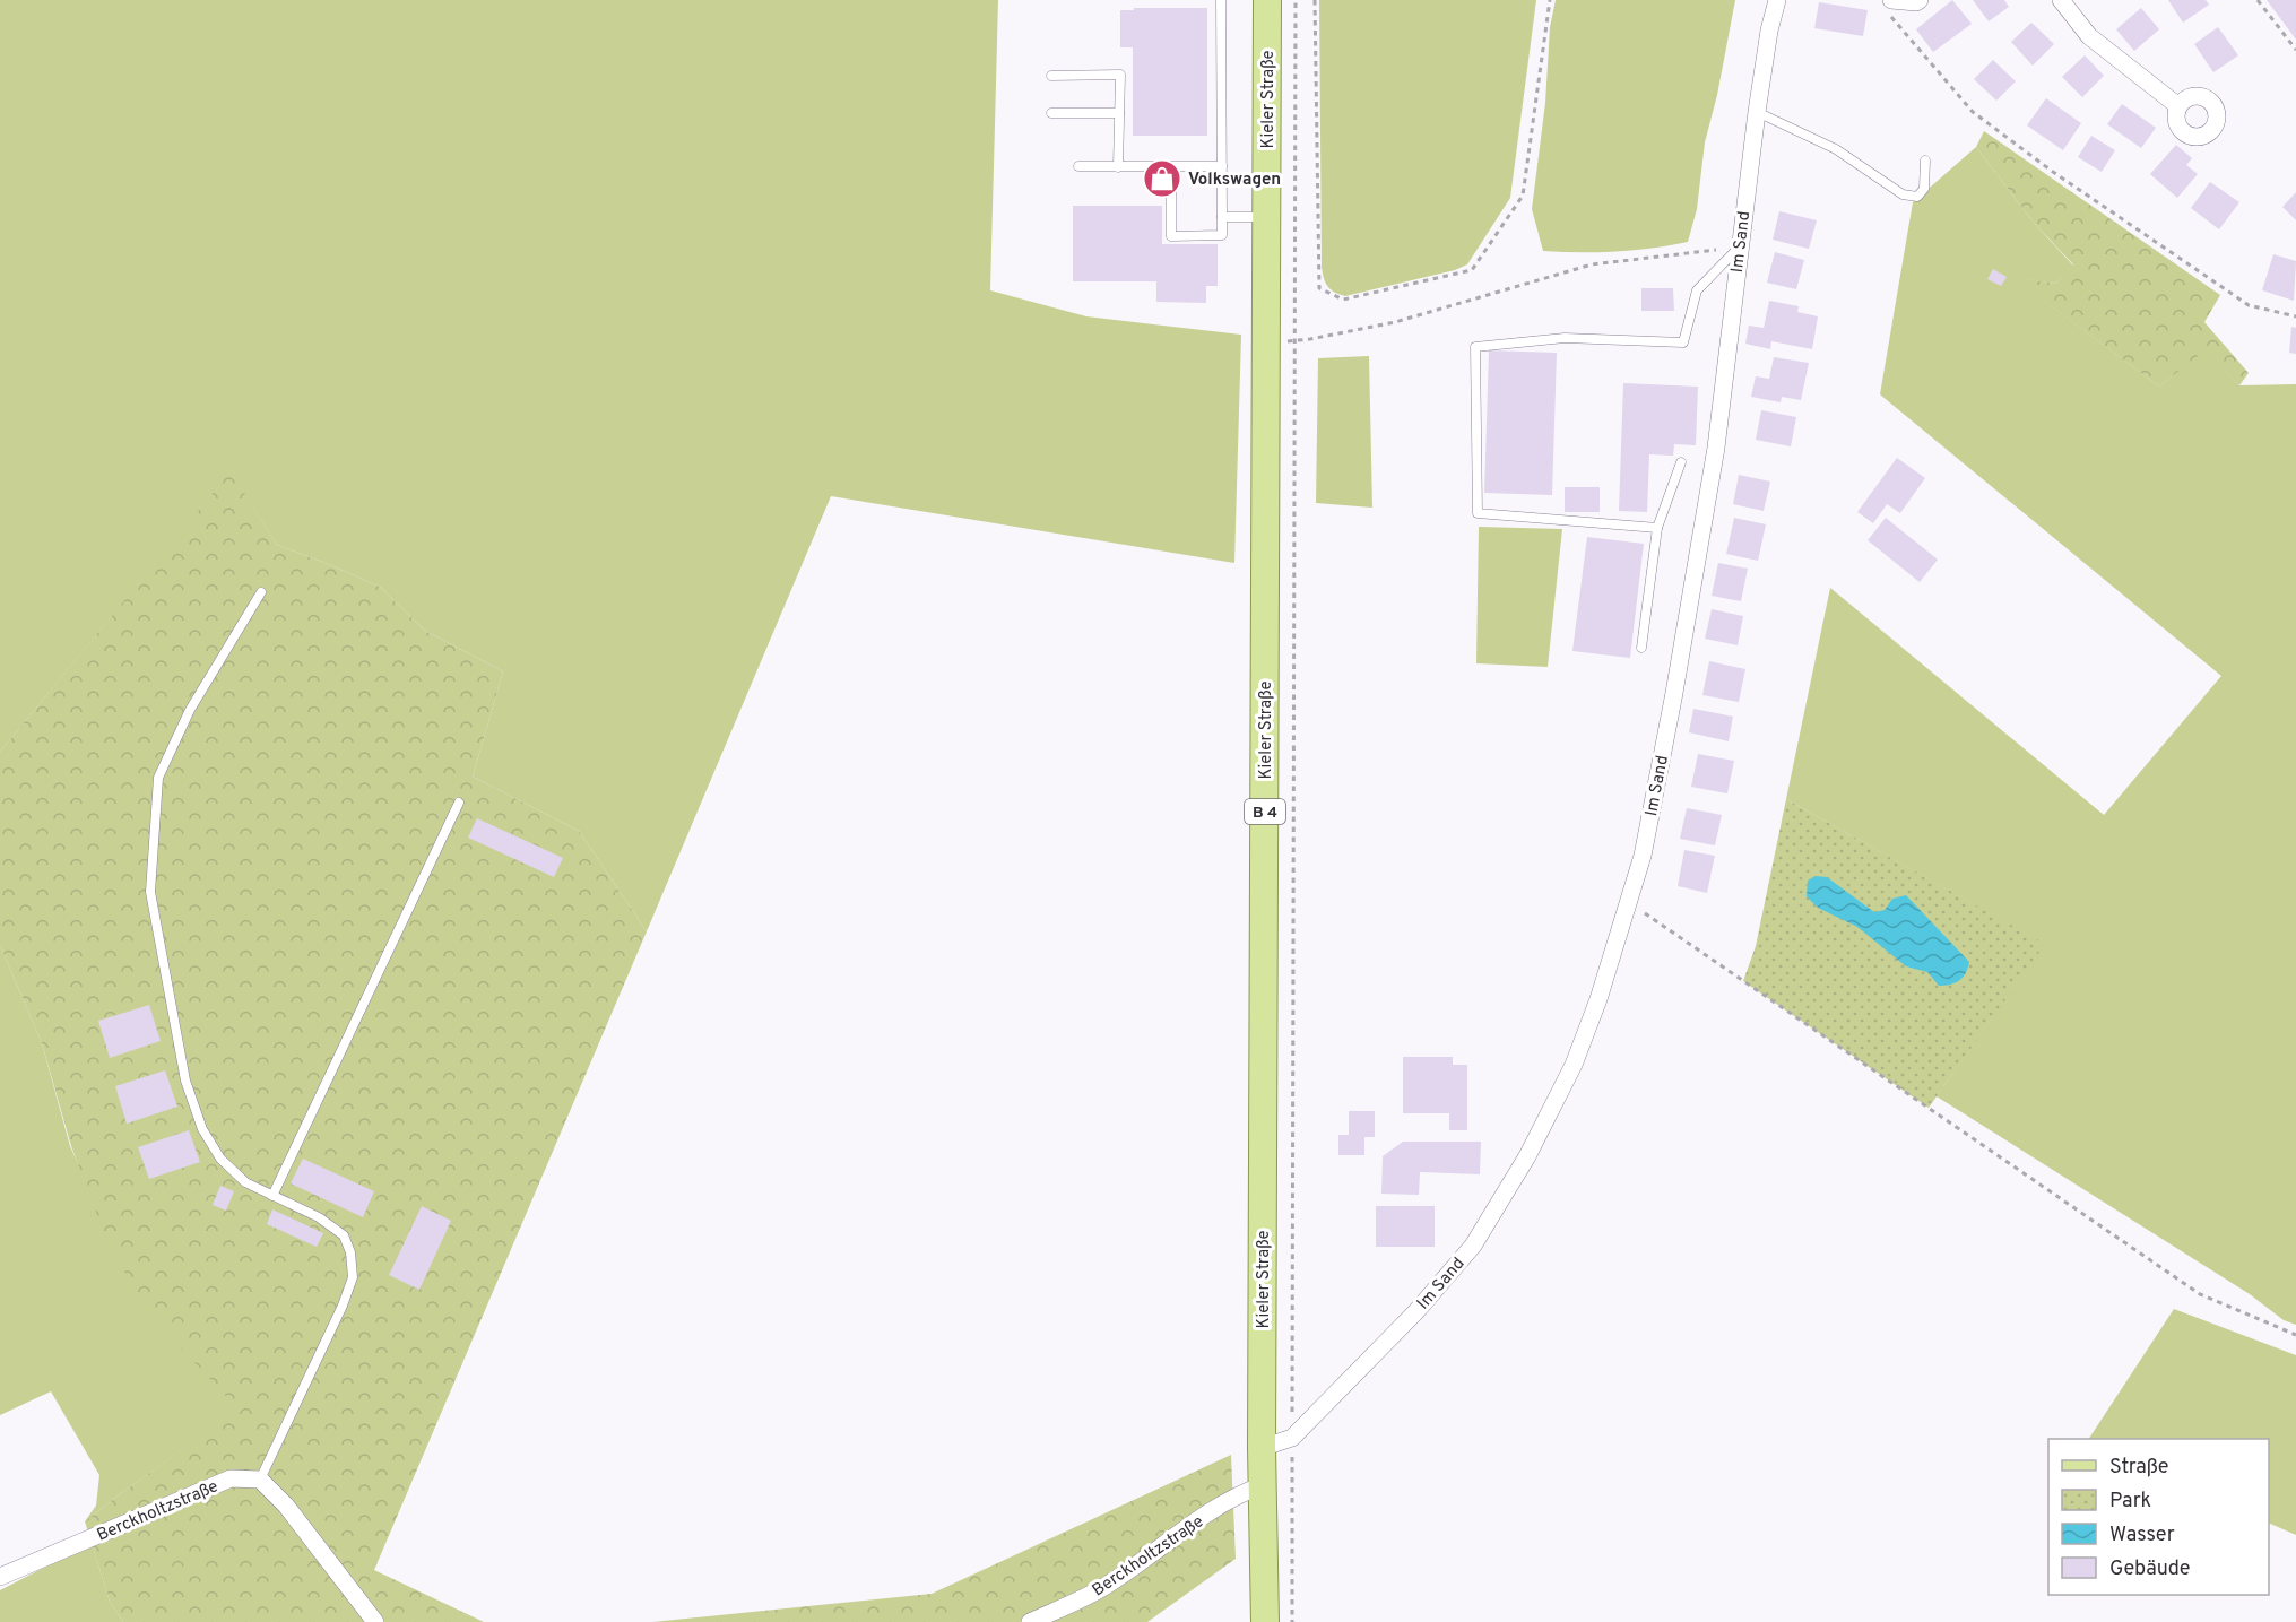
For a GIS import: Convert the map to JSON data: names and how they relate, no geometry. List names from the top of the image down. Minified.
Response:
{"streets":{"main road":["Kieler Straße","B 4"],"street":["Im Sand","Berckholtzstraße"]},"crossings":[["Kieler Straße","Im Sand"],["Kieler Straße","Berckholtzstraße"]],"places":{"shop":["Volkswagen"]},"legend":["Straße","Park","Wasser","Gebäude"]}
